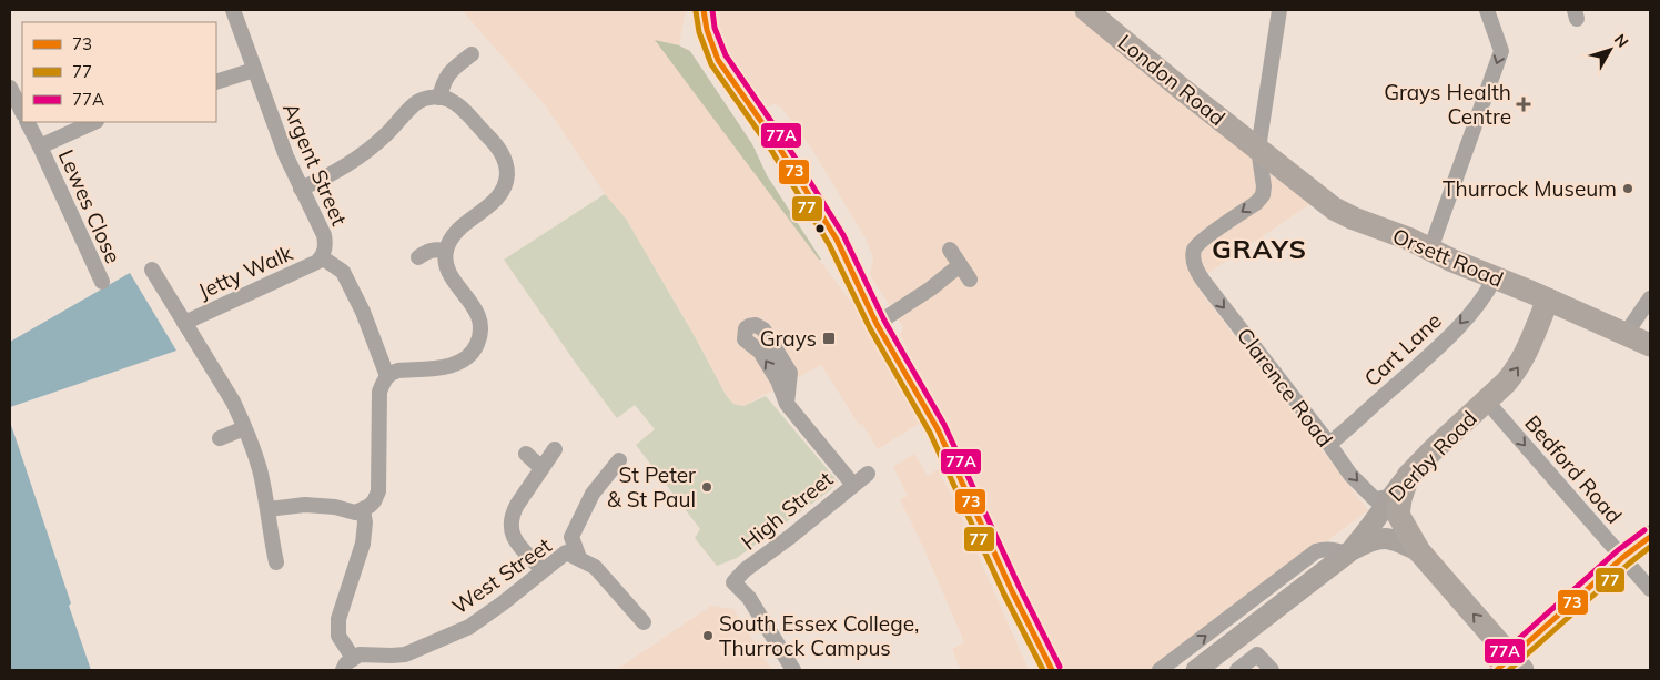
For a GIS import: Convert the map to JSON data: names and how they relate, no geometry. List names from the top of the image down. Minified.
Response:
{"streets":{"main road":["London Road","Orsett Road","Derby Road"],"street":["Argent Street","Lewes Close","Jetty Walk","Cart Lane","Clarence Road","Bedford Road","High Street","West Street"]},"crossings":[["London Road","Orsett Road"],["London Road","Clarence Road"],["Argent Street","Jetty Walk"],["Orsett Road","Cart Lane"],["Orsett Road","Clarence Road"],["Orsett Road","Derby Road"],["Cart Lane","Clarence Road"],["Clarence Road","Derby Road"],["Derby Road","Bedford Road"]],"one_way":["Cart Lane","Clarence Road","Bedford Road"],"districts":["GRAYS"],"places":{"health":["Grays Health Centre"],"other":["Thurrock Museum","St Peter & St Paul","South Essex College, Thurrock Campus"],"transit":["Grays"]},"lines":["transit line 73","transit line 77A","transit line 77"],"legend":["73","77","77A"],"north":"top right"}
